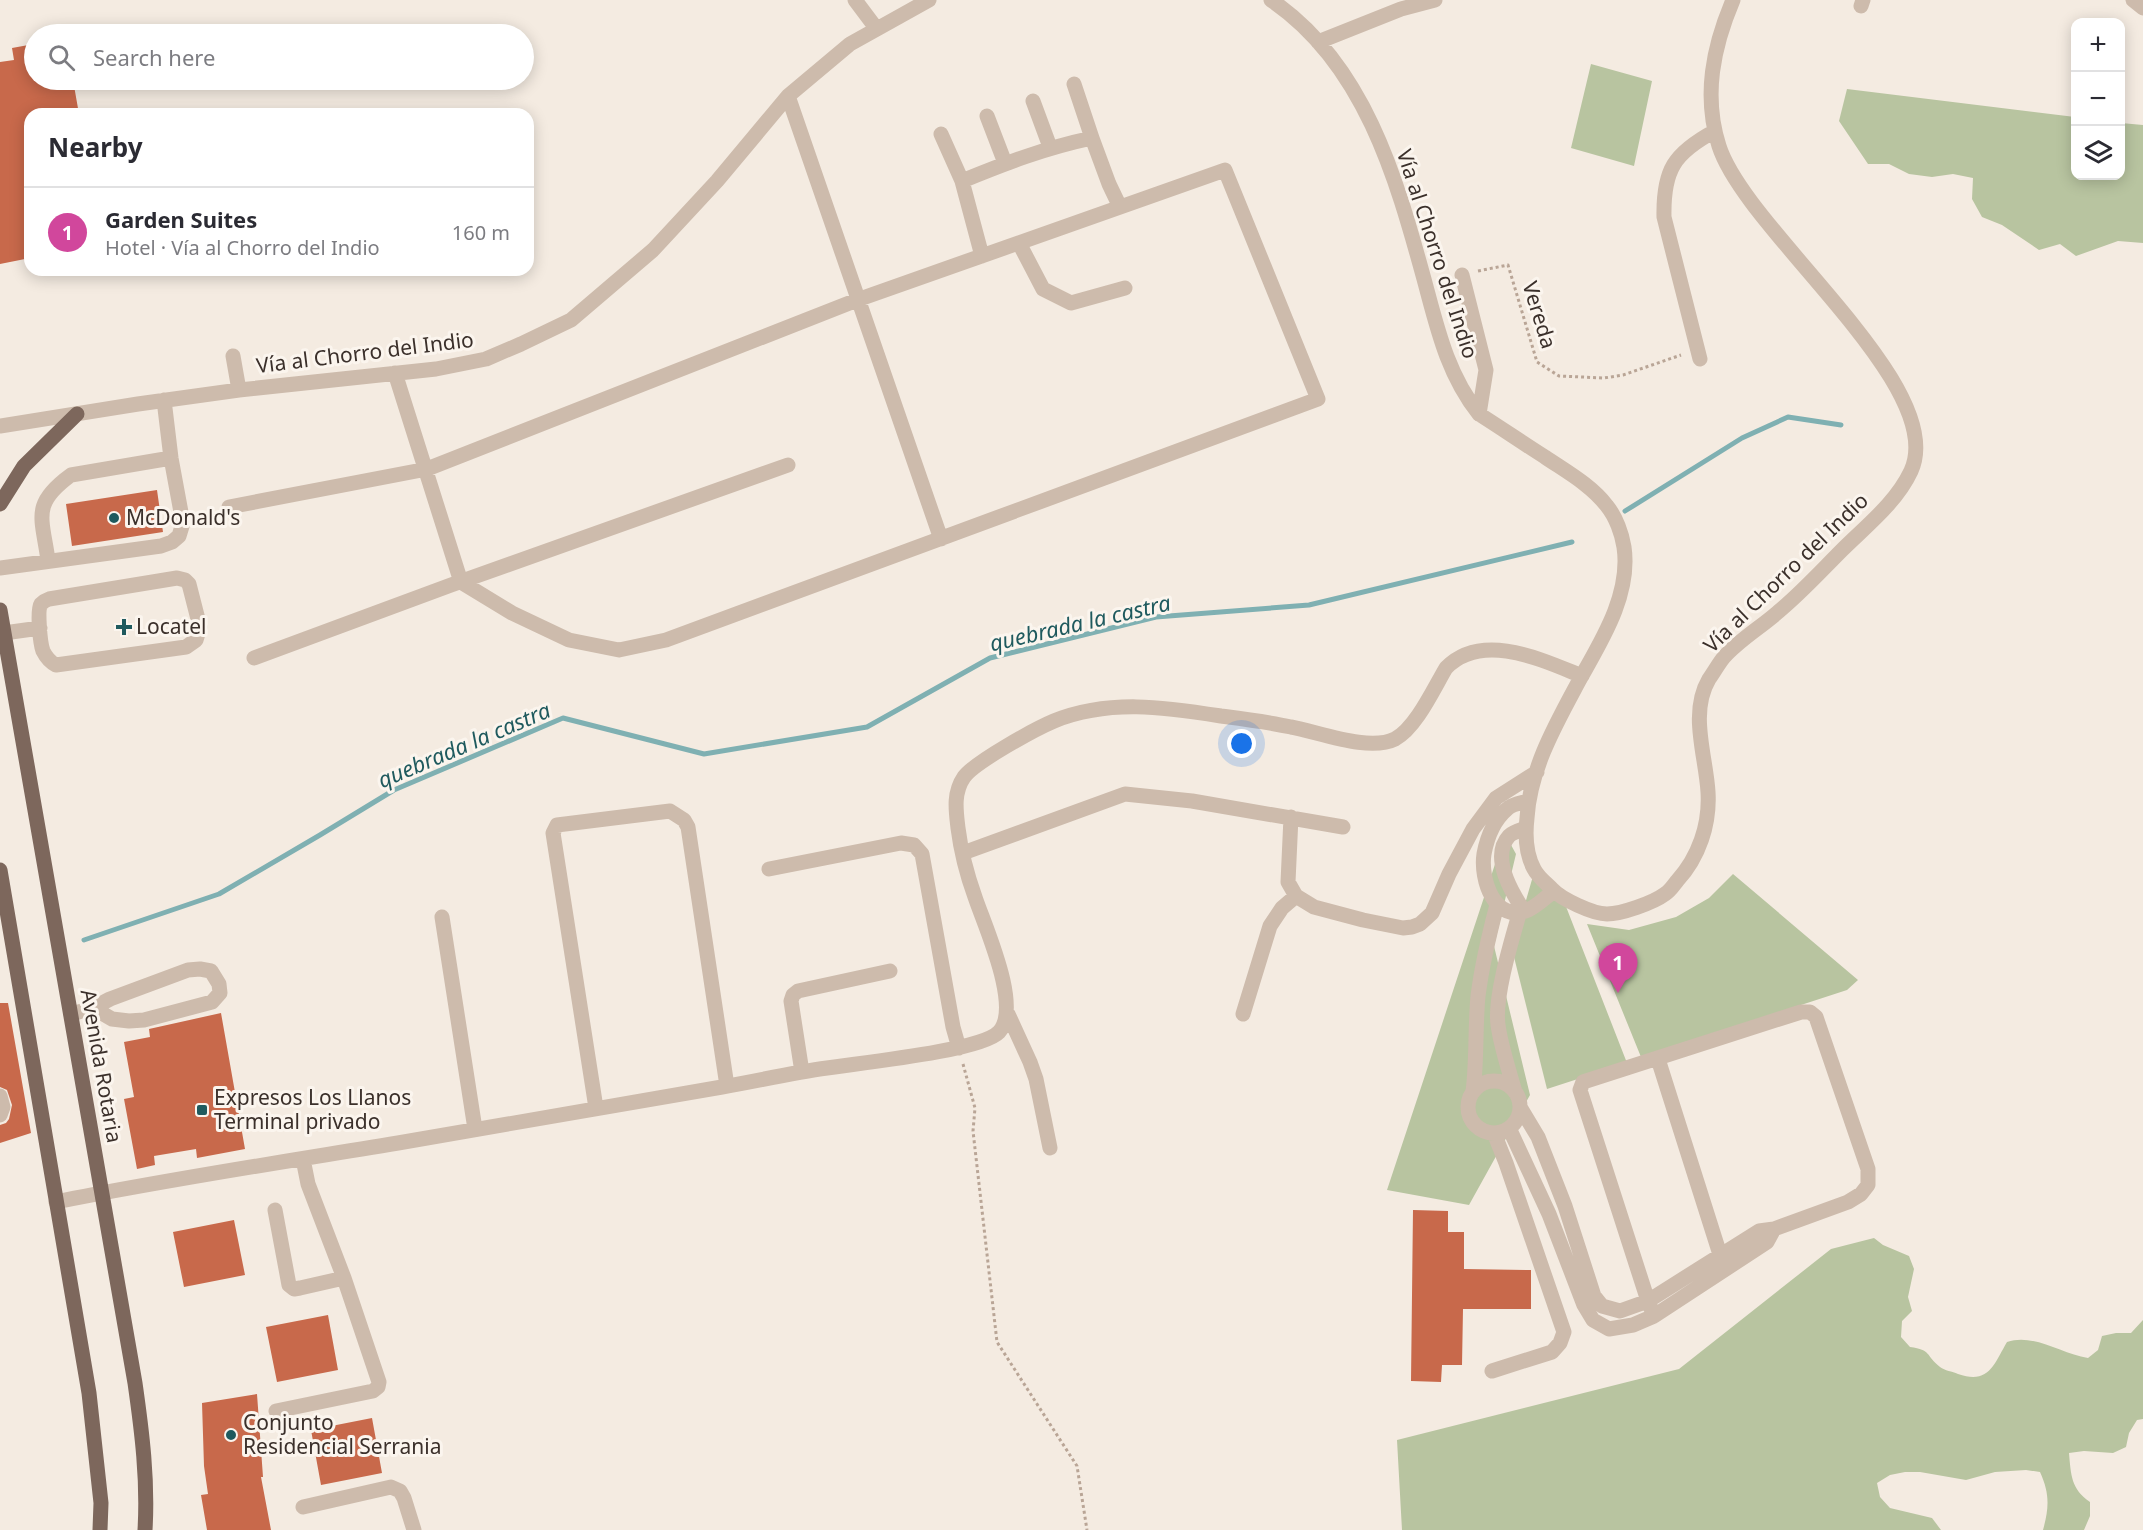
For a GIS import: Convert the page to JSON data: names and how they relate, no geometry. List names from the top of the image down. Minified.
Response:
{"streets":{"main road":["Avenida Rotaria"],"street":["Vía al Chorro del Indio"],"path":["Vereda"]},"water":["quebrada la castra"],"places":{"other":["McDonald's","Conjunto Residencial Serrania"],"health":["Locatel"],"transit":["Expresos Los Llanos Terminal privado"]},"page":{"map_buttons":["+","−"],"search":"Search here","heading":"Nearby","list":[{"mark":"1","name":"Garden Suites","note":"Hotel · Vía al Chorro del Indio","value":"160 m"}],"pins":"1"}}
